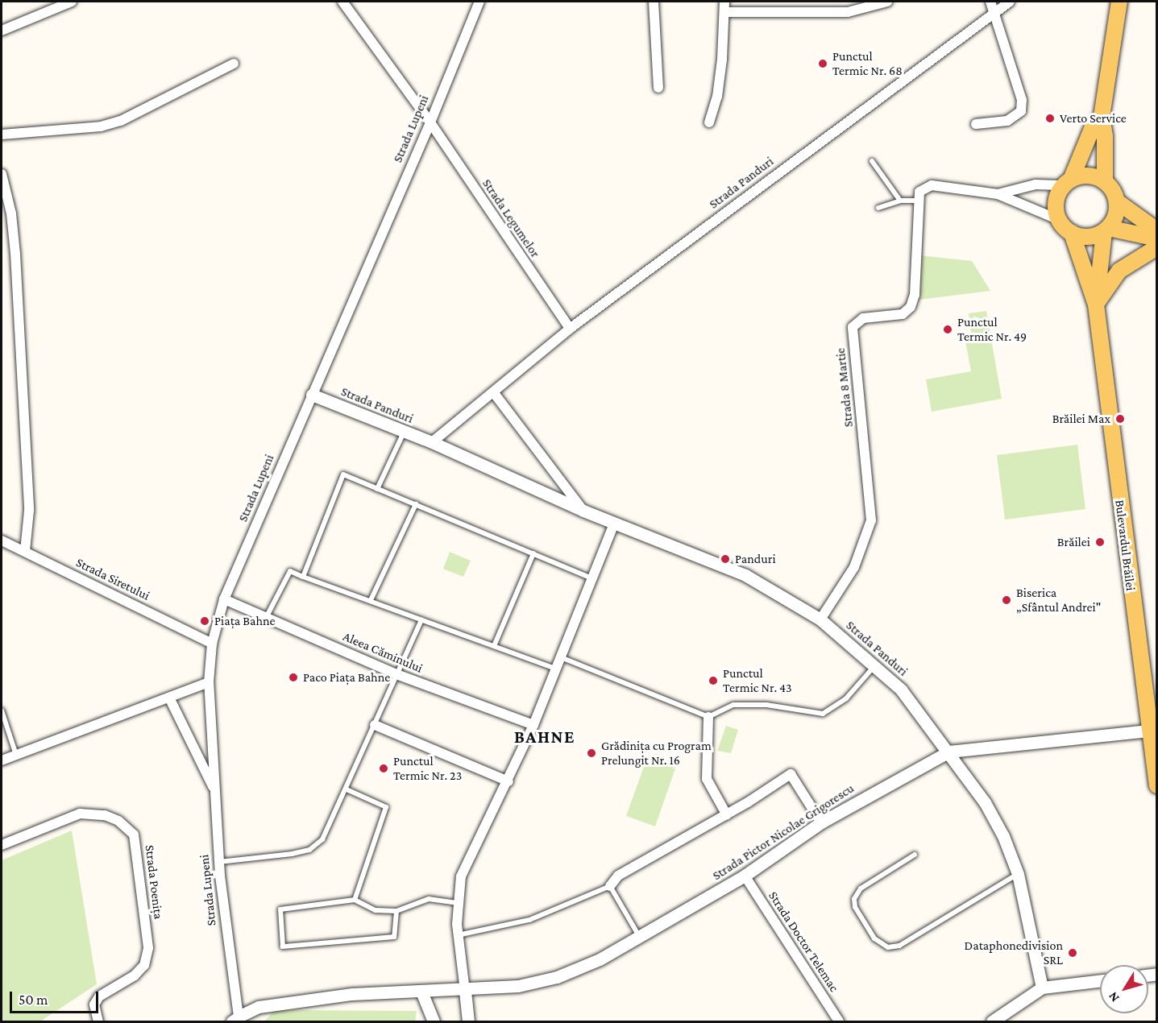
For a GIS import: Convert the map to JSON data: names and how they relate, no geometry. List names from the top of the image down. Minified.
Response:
{"streets":{"main road":["Bulevardul Brăilei"],"street":["Strada Lupeni","Strada Panduri","Strada Legumelor","Strada 8 Martie","Strada Siretului","Aleea Căminului","Strada Pictor Nicolae Grigorescu","Strada Poenița","Strada Doctor Telemac"]},"crossings":[["Strada Lupeni","Strada Panduri"],["Strada Lupeni","Strada Legumelor"],["Strada Lupeni","Strada Siretului"],["Strada Lupeni","Aleea Căminului"],["Strada Lupeni","Strada Pictor Nicolae Grigorescu"],["Strada Panduri","Strada Legumelor"],["Strada Panduri","Strada 8 Martie"],["Strada Panduri","Strada Pictor Nicolae Grigorescu"],["Bulevardul Brăilei","Strada Pictor Nicolae Grigorescu"],["Strada Pictor Nicolae Grigorescu","Strada Doctor Telemac"]],"districts":["BAHNE"],"places":["Punctul Termic Nr. 68","Verto Service","Punctul Termic Nr. 49","Brăilei Max","Brăilei","Panduri","Biserica „Sfântul Andrei\"","Piața Bahne","Paco Piața Bahne","Punctul Termic Nr. 43","Grădinița cu Program Prelungit Nr. 16","Punctul Termic Nr. 23","Dataphonedivision SRL"],"scale_bar":"50 m","north":"bottom left"}
